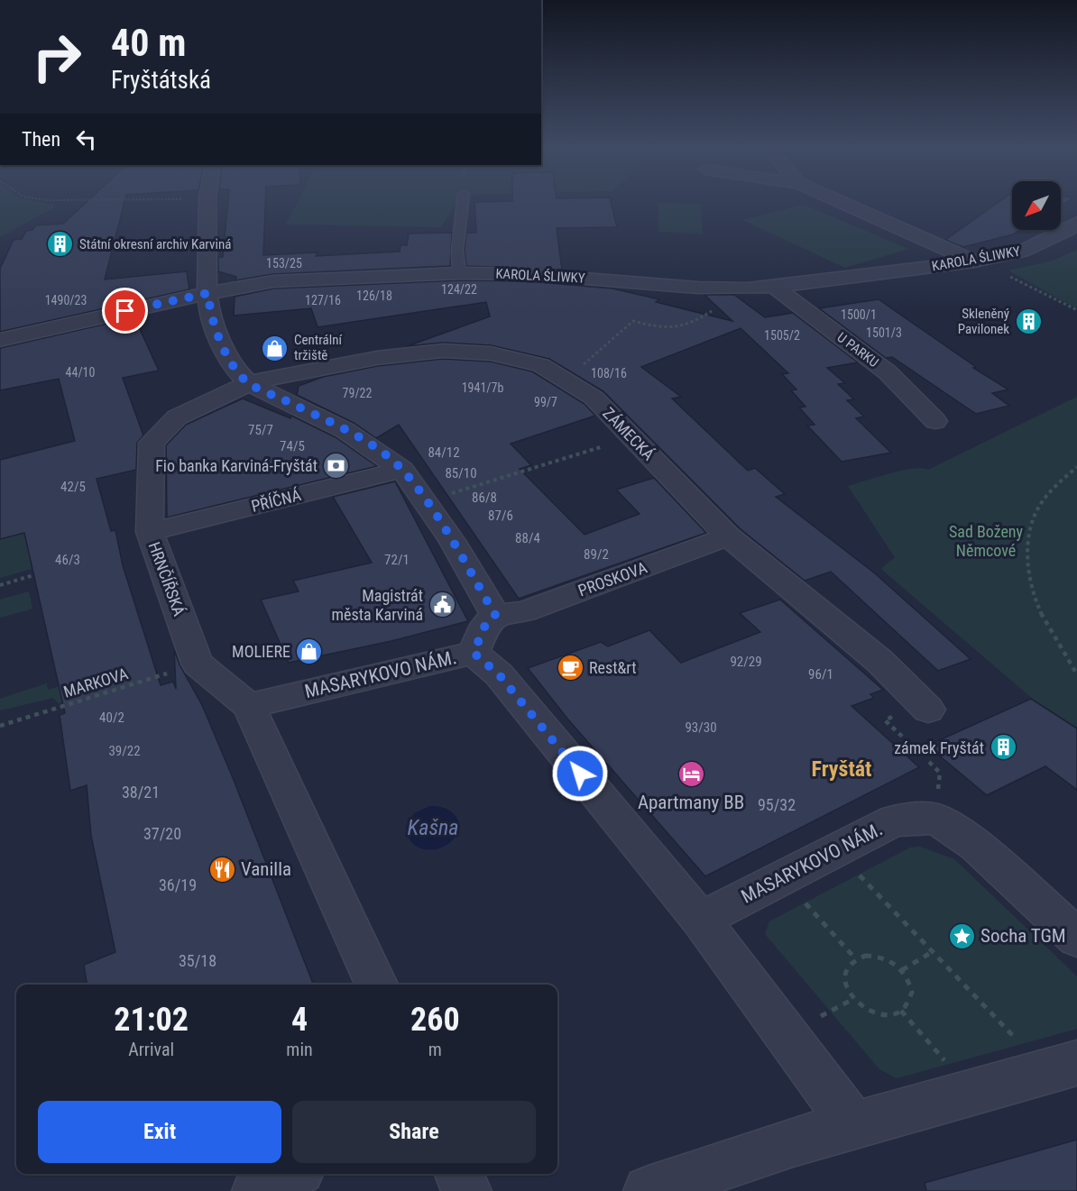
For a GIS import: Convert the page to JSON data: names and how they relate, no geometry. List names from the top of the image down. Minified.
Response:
{"streets":{"street":["KAROLA ŚLIWKY","U PARKU","ZÁMECKÁ","PŘÍČNÁ","HRNČÍŘSKÁ","PROSKOVA","MASARYKOVO NÁM."],"path":["MARKOVA"]},"crossings":[["KAROLA ŚLIWKY","U PARKU"],["ZÁMECKÁ","HRNČÍŘSKÁ"],["ZÁMECKÁ","PROSKOVA"],["PŘÍČNÁ","HRNČÍŘSKÁ"],["HRNČÍŘSKÁ","MARKOVA"]],"districts":["Fryštát"],"water":["Kašna"],"parks":["Sad Boženy Němcové"],"places":{"building":["Státní okresní archiv Karviná","Skleněný Pavilonek","zámek Fryštát"],"shop":["Centrální tržiště","MOLIERE"],"bank":["Fio banka Karviná-Fryštát"],"public building":["Magistrát města Karviná"],"cafe":["Rest&rt"],"hotel":["Apartmany BB"],"restaurant":["Vanilla"],"place":["Socha TGM"]},"house_numbers":["153/25","124/22","126/18","1490/23","127/16","1500/1","1501/3","1505/2","44/10","108/16","1941/7b","79/22","99/7","75/7","74/5","84/12","85/10","42/5","86/8","87/6","88/4","89/2","46/3","72/1","92/29","96/1","40/2","93/30","39/22","38/21","95/32","37/20","36/19","35/18"],"north":"bottom left","page":{"turn":["40 m","Fryštátská"],"then":"Then","eta":["21:02","Arrival","4","min","260","m"],"buttons":["Exit","Share"]}}
